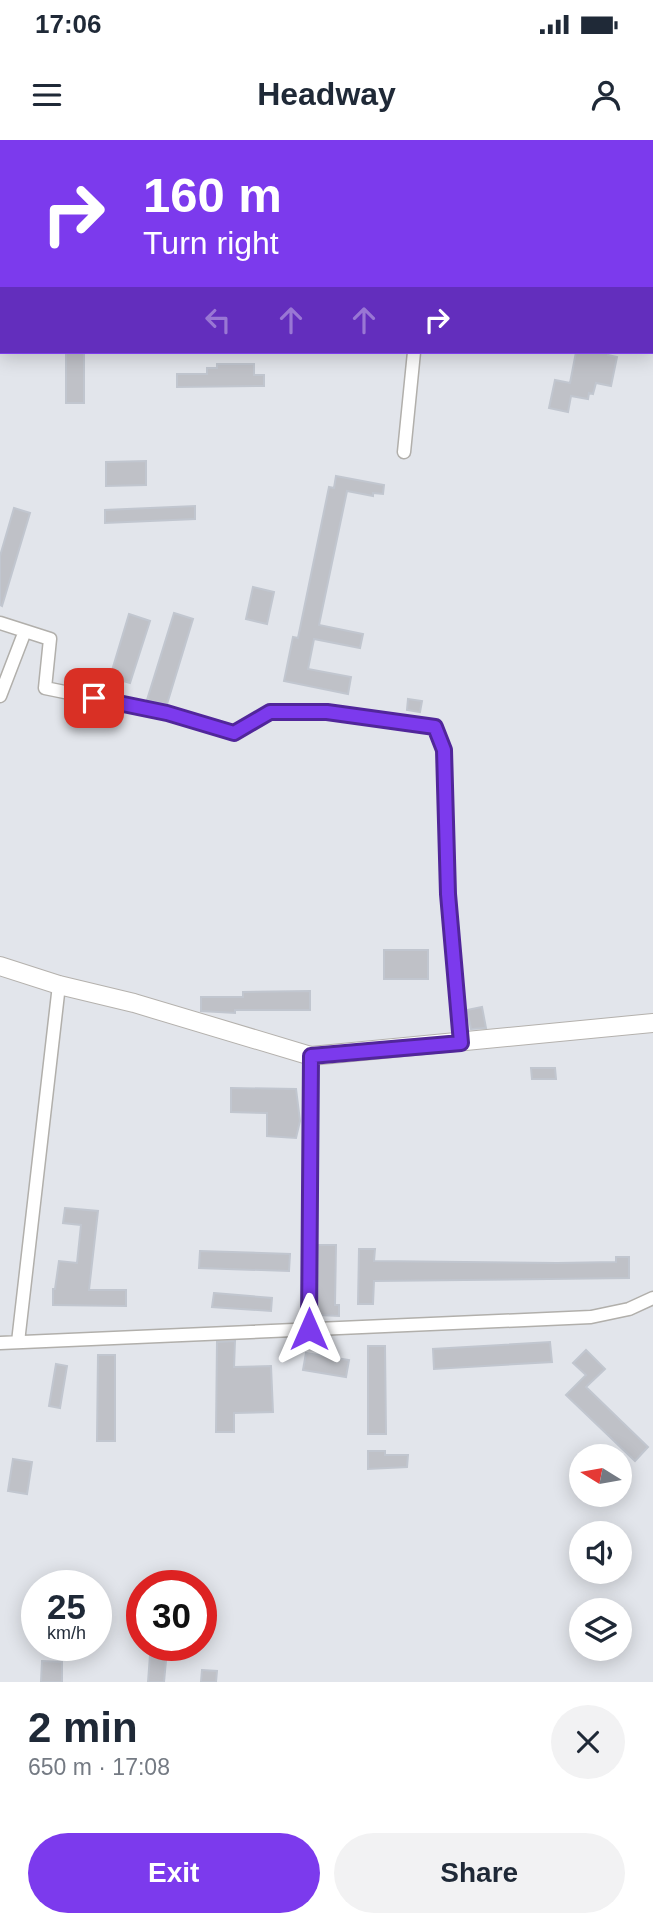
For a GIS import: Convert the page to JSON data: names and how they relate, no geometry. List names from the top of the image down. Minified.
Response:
{"north":"left","page":{"status":"17:06","header":"Headway","turn":["160 m","Turn right"],"speed":"25 km/h","limit":"30","heading":["2 min","650 m · 17:08"],"buttons":["Exit","Share"]}}
